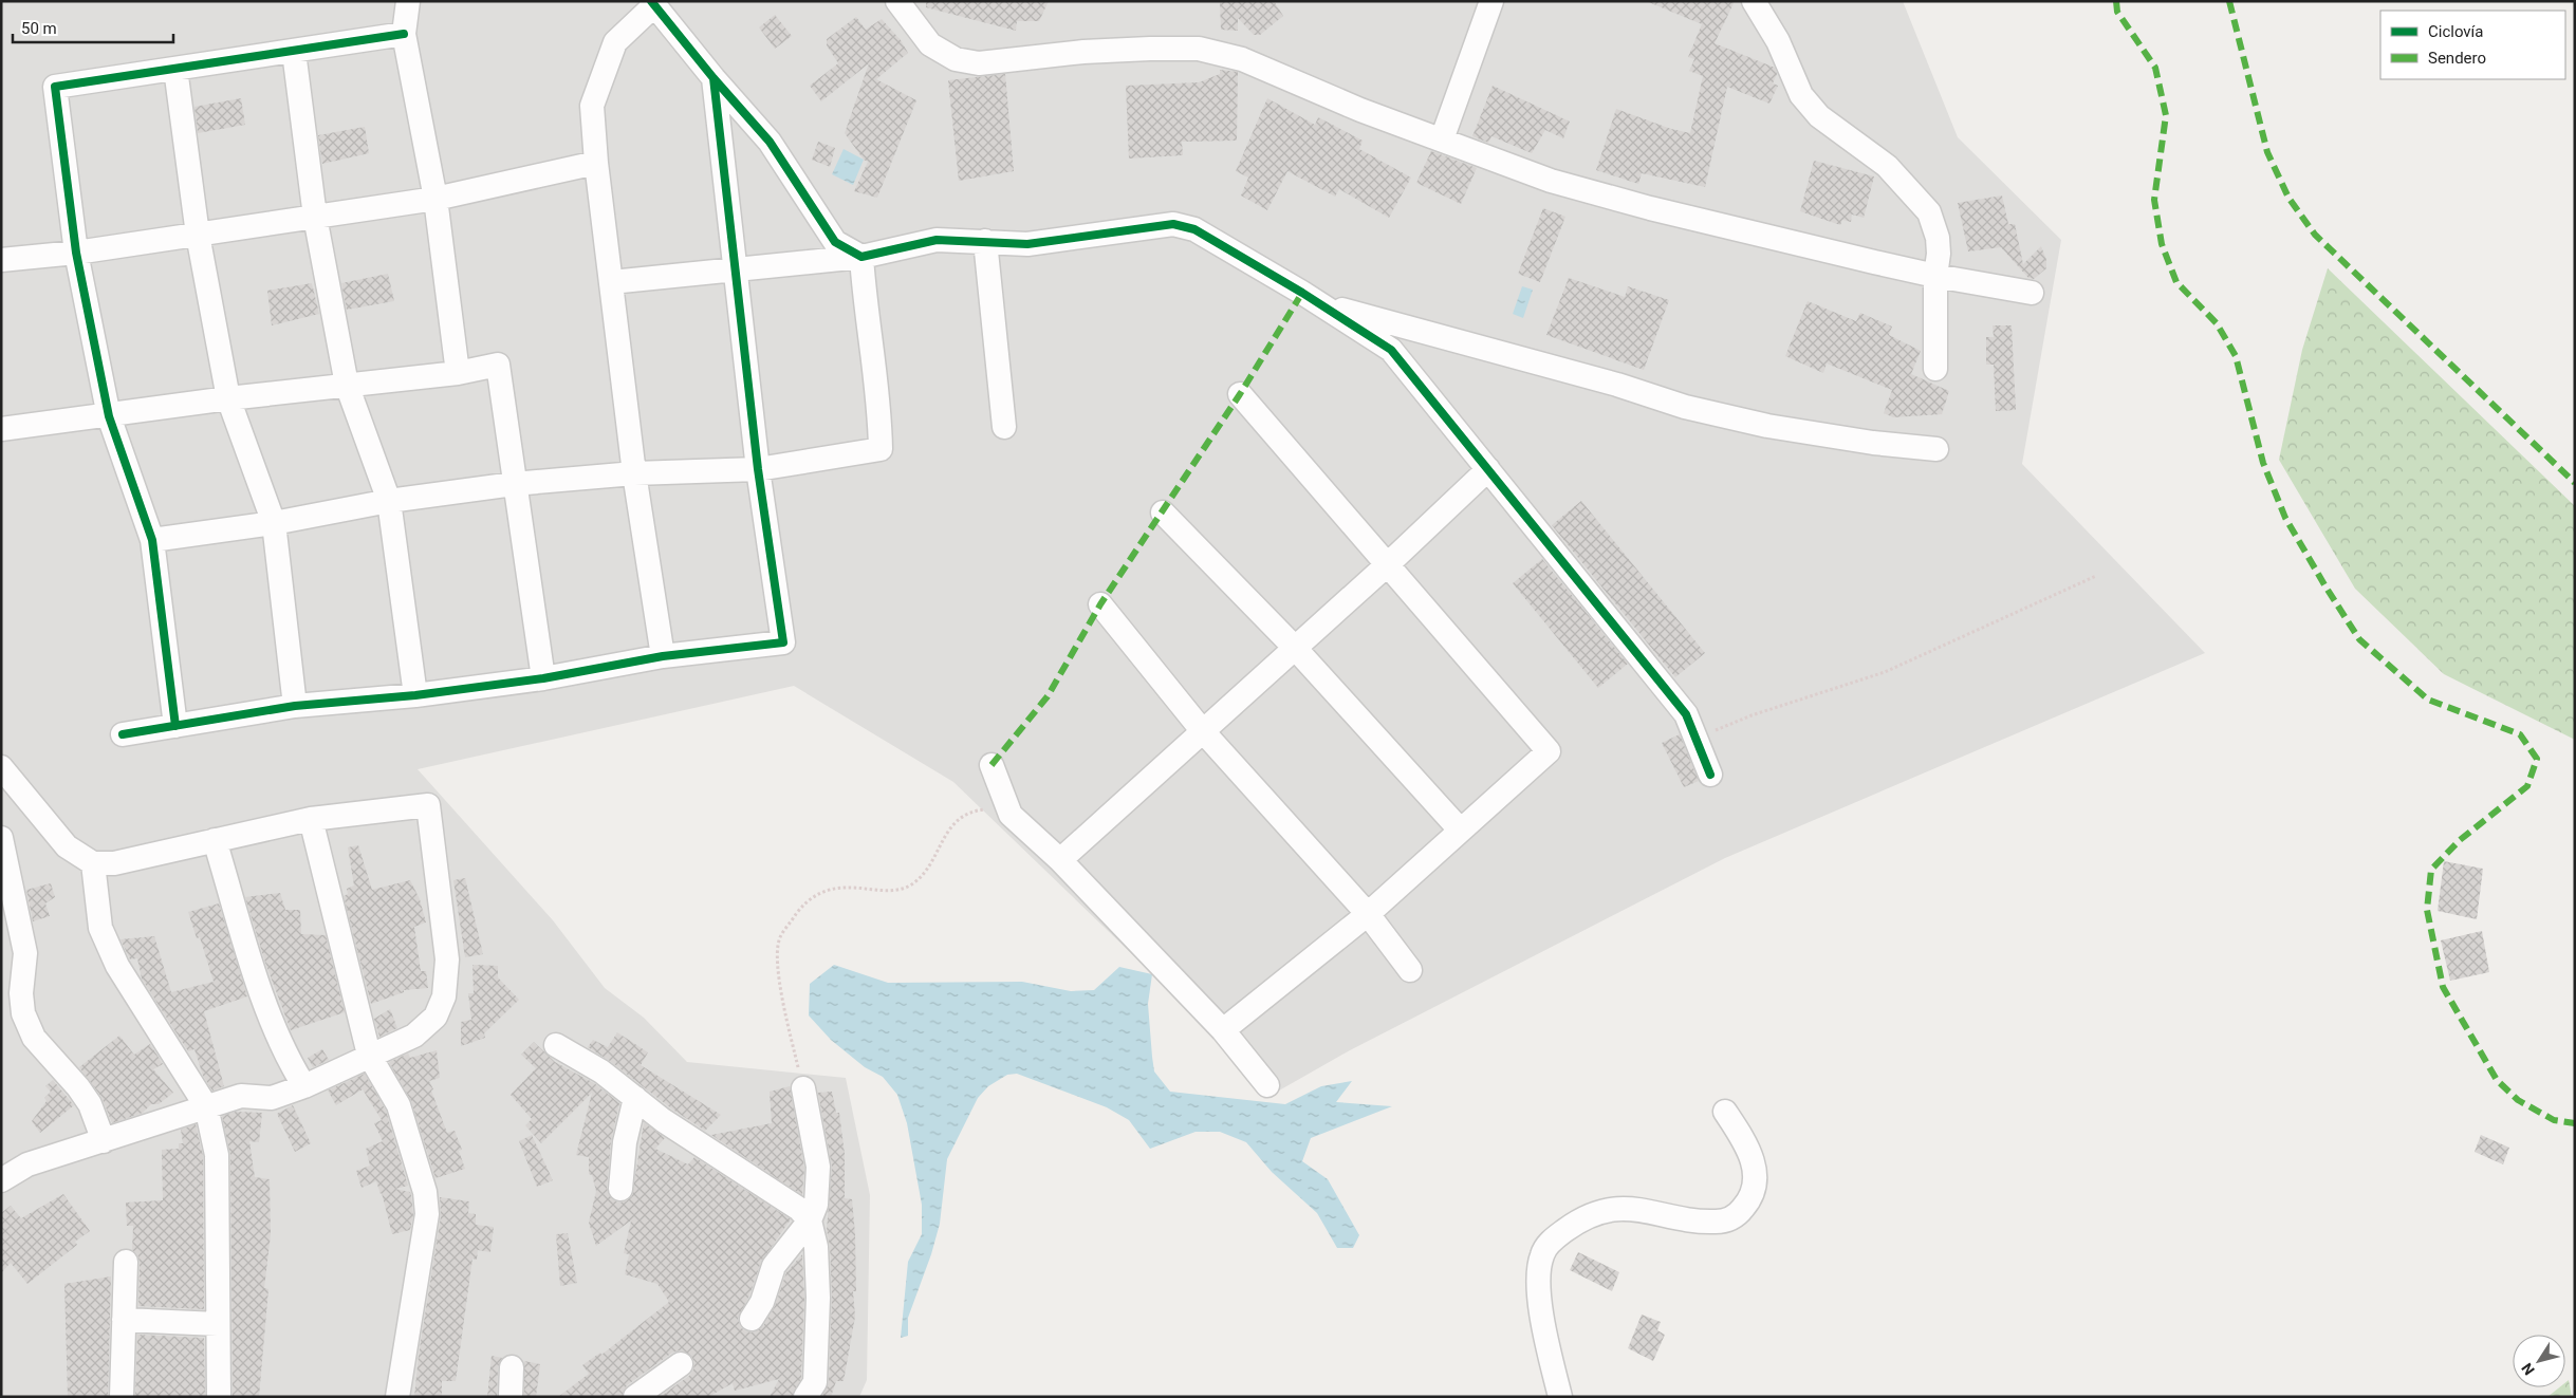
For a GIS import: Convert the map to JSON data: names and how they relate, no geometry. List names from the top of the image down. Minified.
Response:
{"legend":["Ciclovía","Sendero"],"scale_bar":"50 m","north":"bottom left"}
